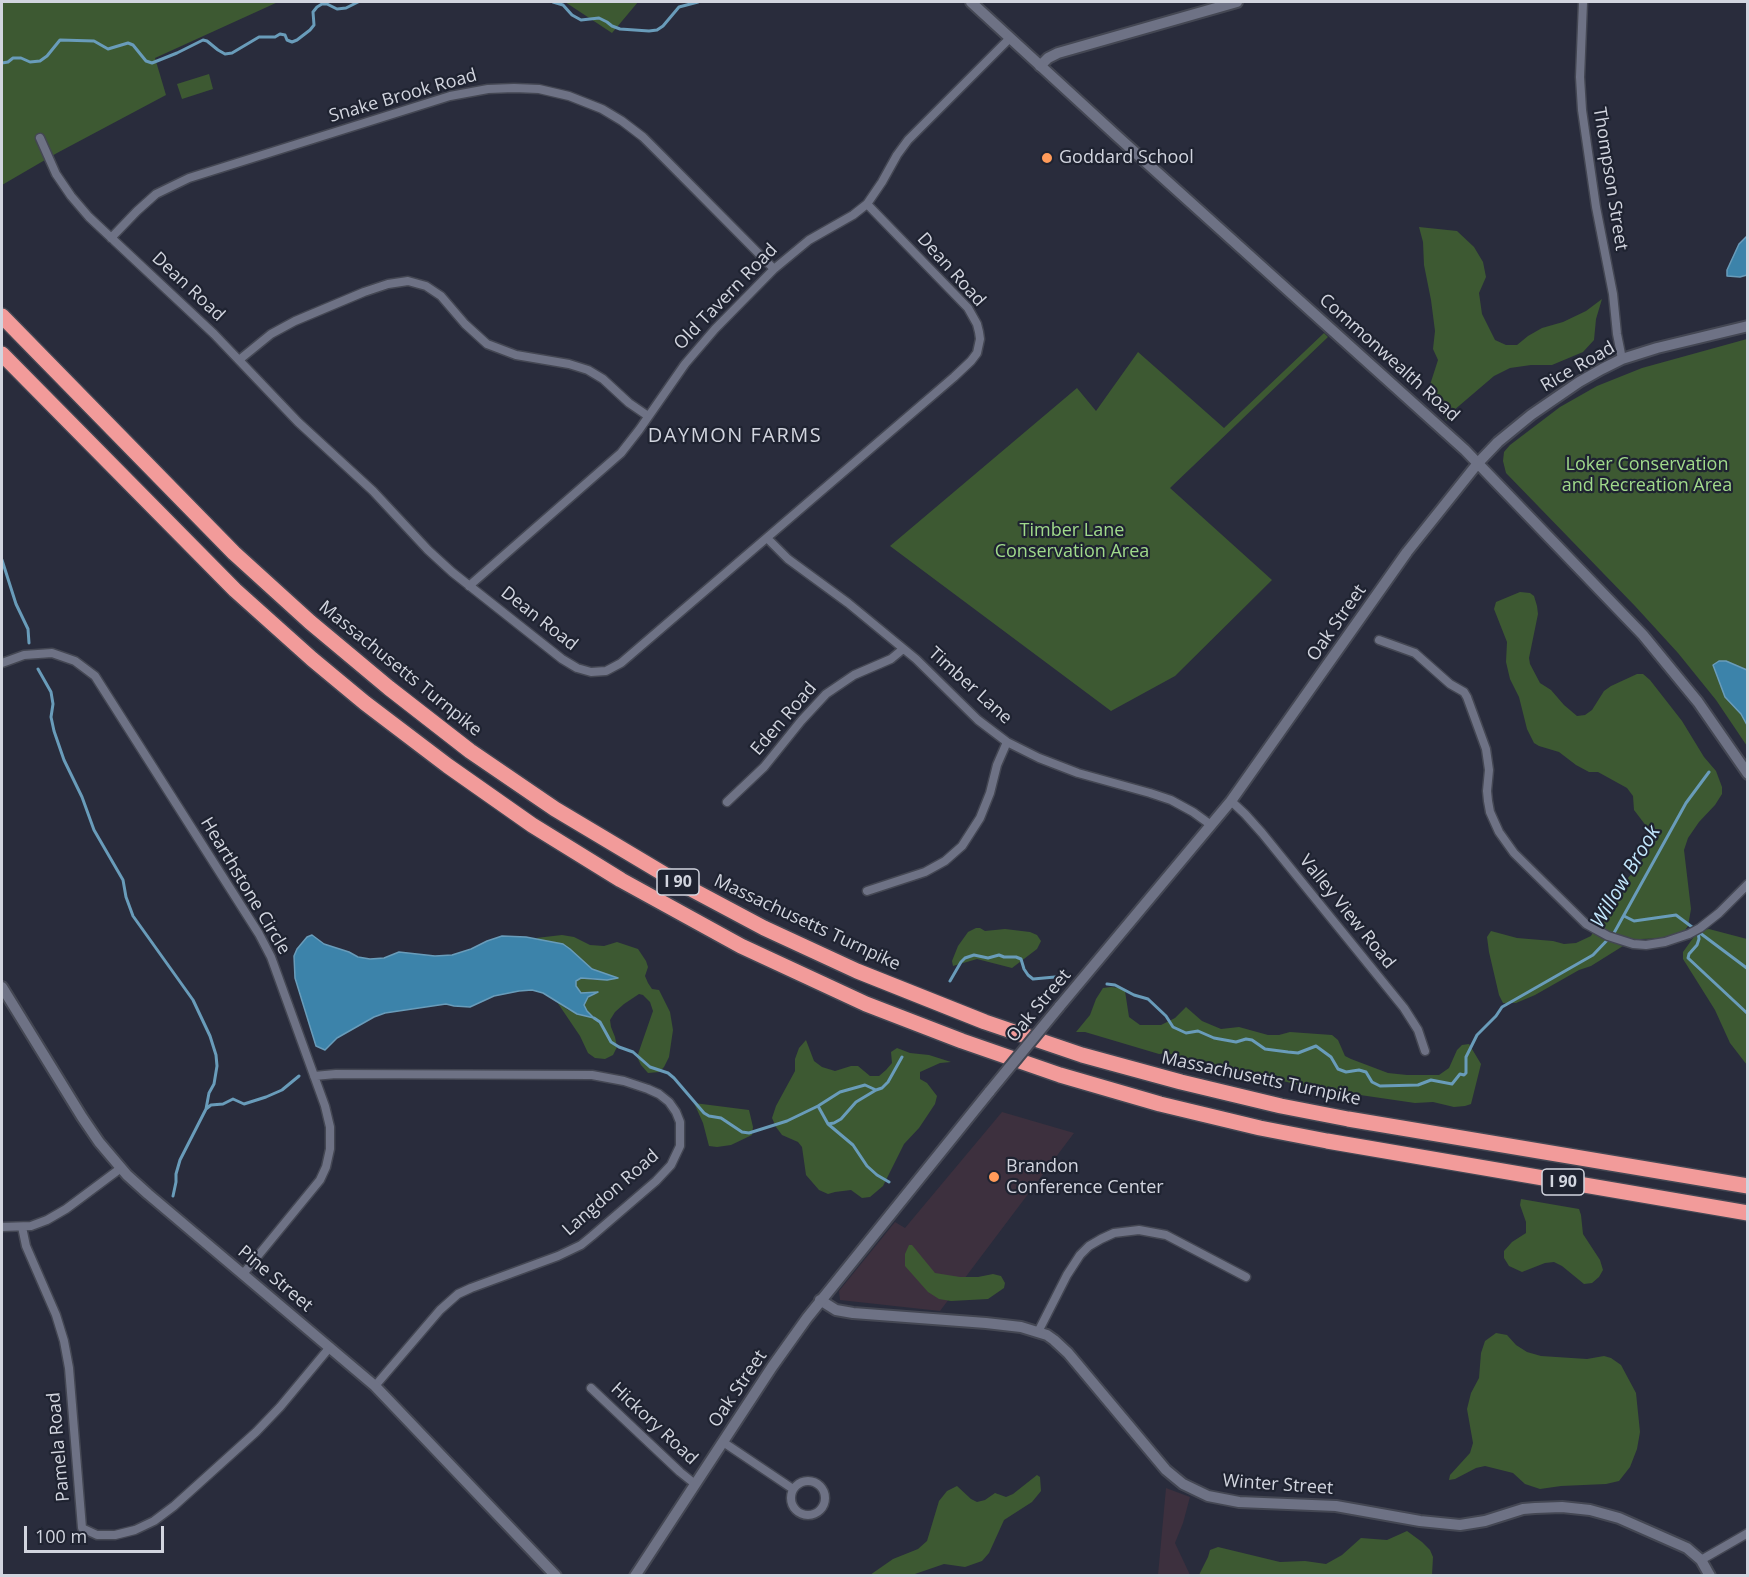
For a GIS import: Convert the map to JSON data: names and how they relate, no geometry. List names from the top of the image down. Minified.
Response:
{"streets":{"highway":["Massachusetts Turnpike","I 90"],"main road":["Commonwealth Road","Rice Road","Oak Street","Pine Street","Winter Street"],"street":["Snake Brook Road","Thompson Street","Dean Road","Old Tavern Road","Timber Lane","Eden Road","Hearthstone Circle","Valley View Road","Langdon Road","Hickory Road","Pamela Road"]},"crossings":[["Snake Brook Road","Dean Road"],["Snake Brook Road","Old Tavern Road"],["Thompson Street","Rice Road"],["Dean Road","Old Tavern Road"],["Dean Road","Timber Lane"],["Old Tavern Road","Commonwealth Road"],["Commonwealth Road","Rice Road"],["Commonwealth Road","Oak Street"],["Rice Road","Oak Street"],["Oak Street","Timber Lane"],["Oak Street","Valley View Road"],["Oak Street","Hickory Road"],["Oak Street","Winter Street"],["Timber Lane","Eden Road"],["Hearthstone Circle","Langdon Road"],["Hearthstone Circle","Pine Street"],["Langdon Road","Pine Street"],["Pine Street","Pamela Road"]],"districts":["DAYMON FARMS"],"water":["Willow Brook"],"parks":["Loker Conservation and Recreation Area","Timber Lane Conservation Area"],"places":["Goddard School","Brandon Conference Center"],"scale_bar":"100 m"}
